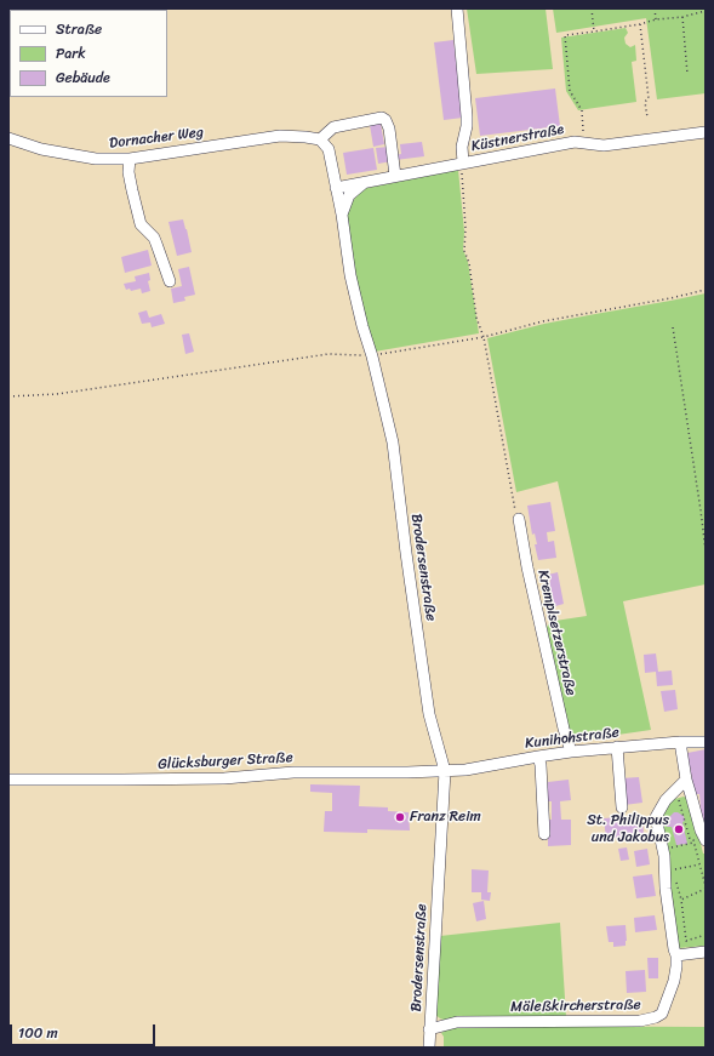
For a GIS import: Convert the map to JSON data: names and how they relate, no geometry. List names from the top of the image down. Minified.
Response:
{"streets":{"street":["Dornacher Weg","Küstnerstraße","Brodersenstraße","Kremplsetzerstraße","Kunihohstraße","Glücksburger Straße","Mäleßkircherstraße"]},"crossings":[["Dornacher Weg","Brodersenstraße"],["Küstnerstraße","Brodersenstraße"],["Brodersenstraße","Kunihohstraße"],["Brodersenstraße","Glücksburger Straße"],["Brodersenstraße","Mäleßkircherstraße"],["Kremplsetzerstraße","Kunihohstraße"],["Kunihohstraße","Glücksburger Straße"]],"places":["Franz Reim","St. Philippus und Jakobus"],"legend":["Straße","Park","Gebäude"],"scale_bar":"100 m"}
